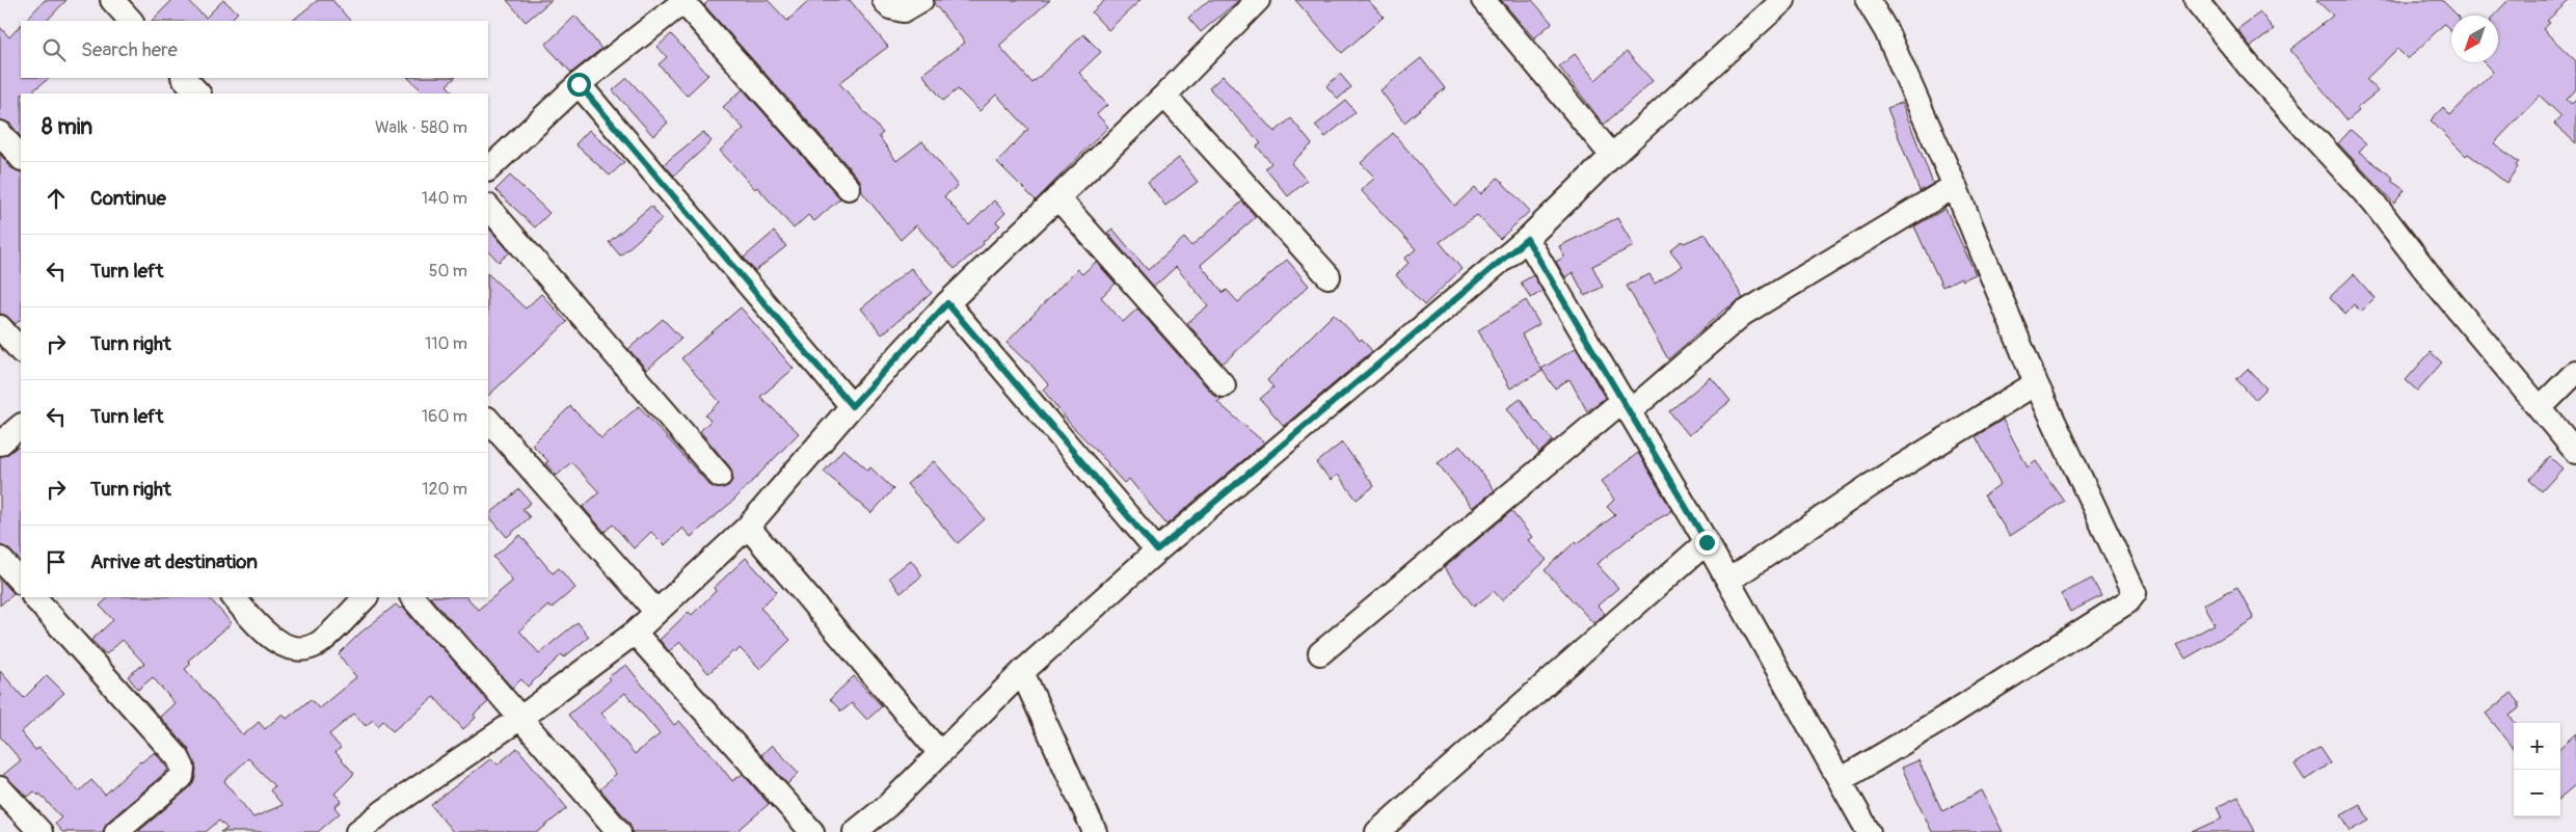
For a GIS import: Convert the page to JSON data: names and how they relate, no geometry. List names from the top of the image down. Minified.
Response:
{"north":"bottom left","page":{"search":"Search here","heading":["8 min","Walk · 580 m"],"list":[["Continue","140 m"],["Turn left","50 m"],["Turn right","110 m"],["Turn left","160 m"],["Turn right","120 m"],"Arrive at destination"],"map_buttons":["+","−"]}}
